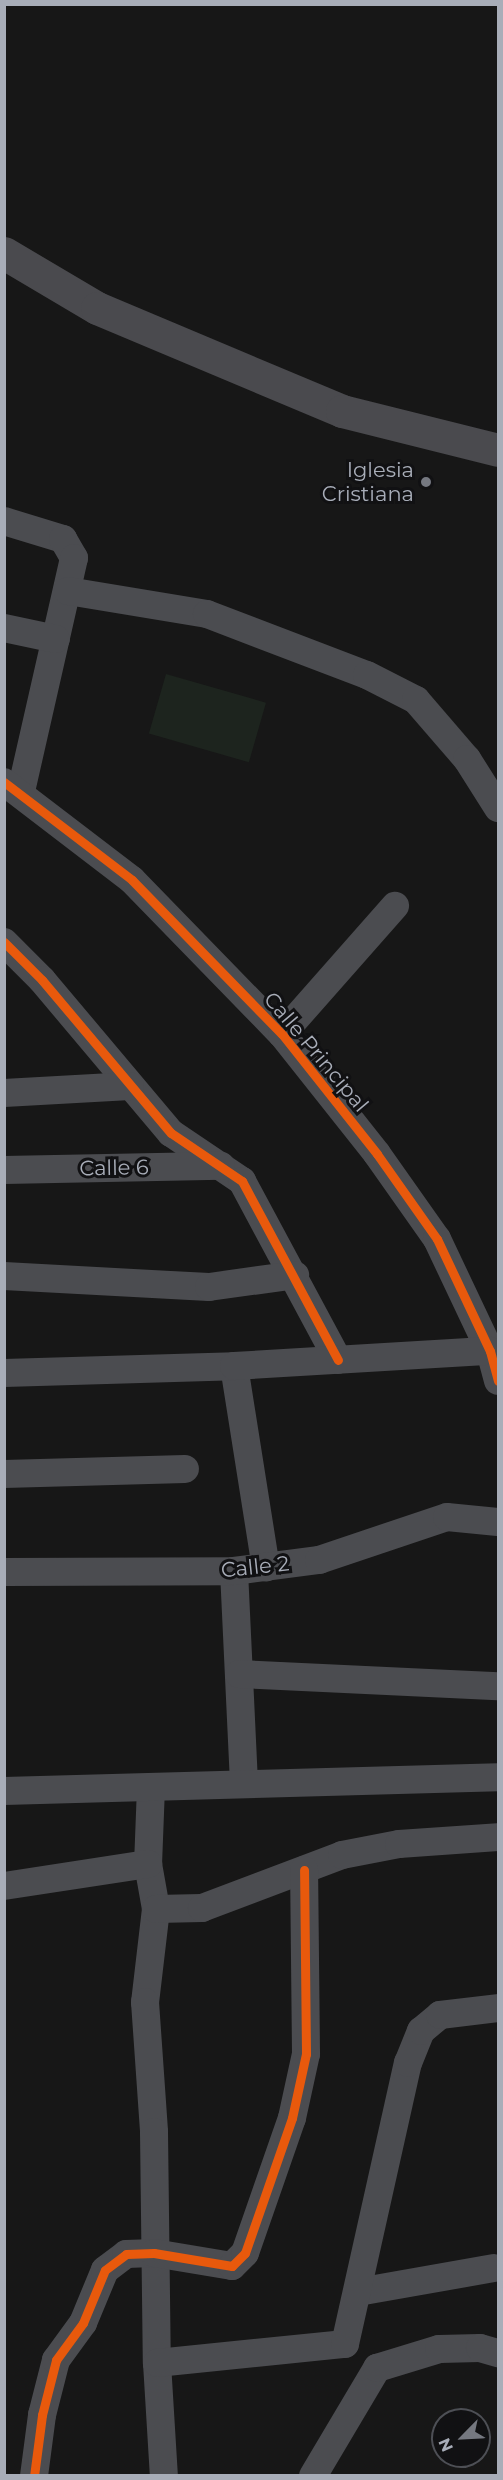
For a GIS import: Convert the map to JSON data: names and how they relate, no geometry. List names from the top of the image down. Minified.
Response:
{"streets":{"street":["Calle Principal","Calle 6","Calle 2"]},"places":["Iglesia Cristiana"],"north":"bottom left"}
